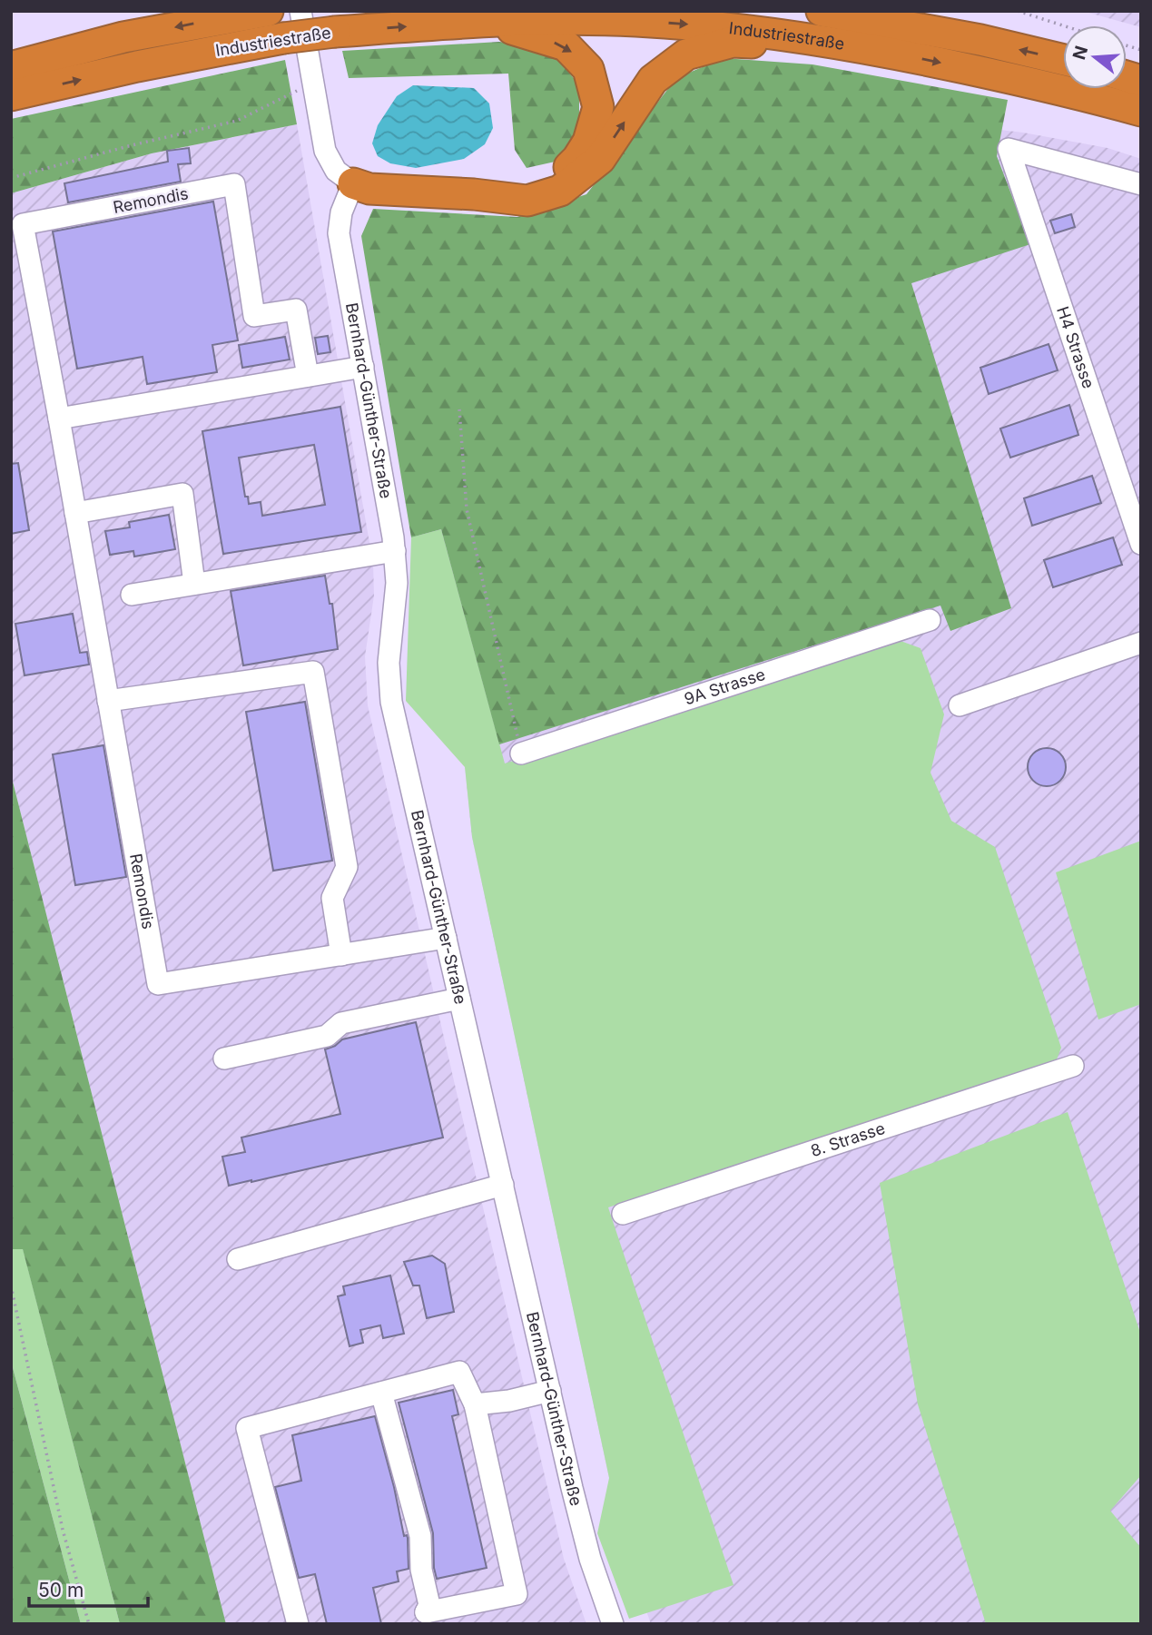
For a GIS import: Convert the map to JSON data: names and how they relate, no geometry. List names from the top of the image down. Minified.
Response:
{"streets":{"highway":["Industriestraße"],"street":["Remondis","H4 Strasse","Bernhard-Günther-Straße","9A Strasse","8. Strasse"]},"crossings":[["Remondis","Bernhard-Günther-Straße"]],"scale_bar":"50 m","north":"left"}
